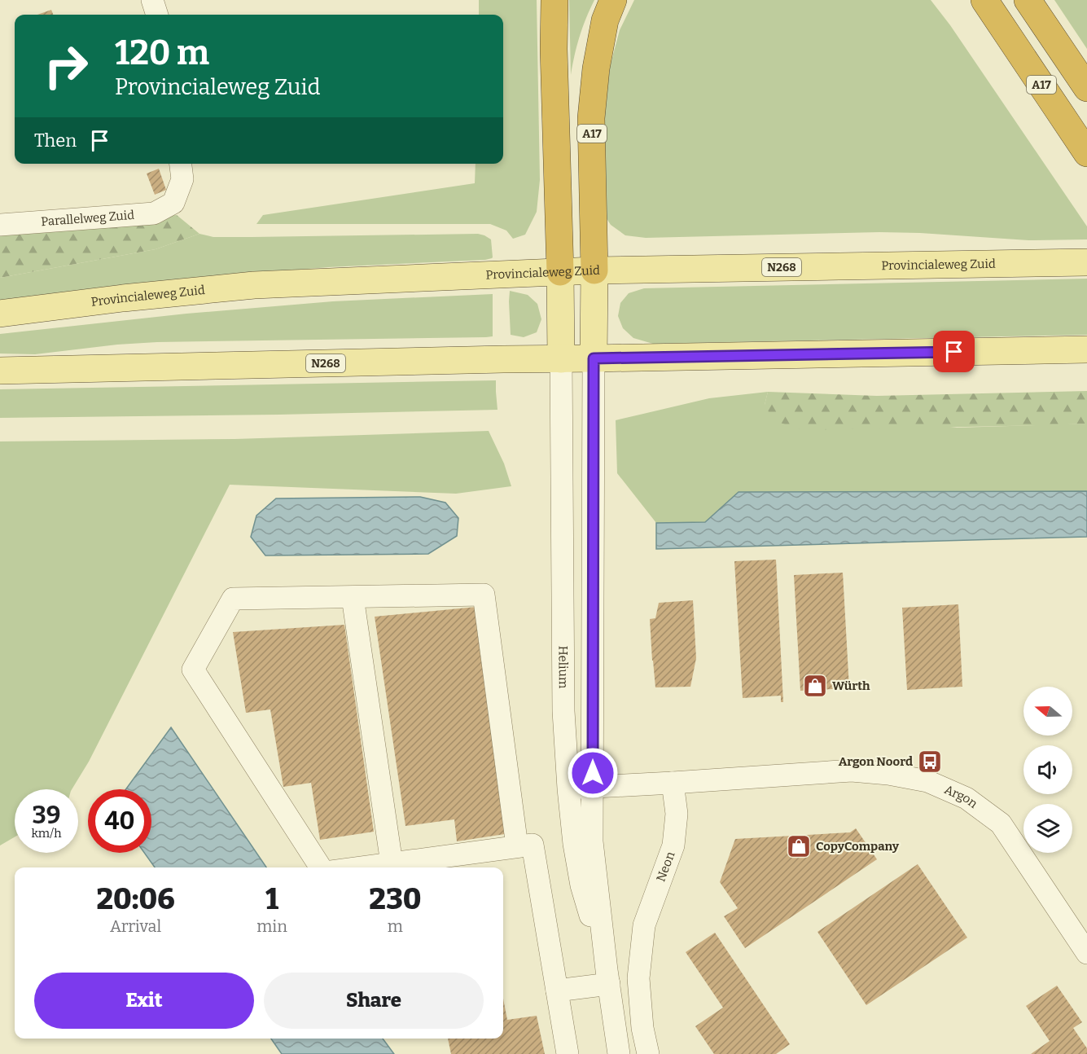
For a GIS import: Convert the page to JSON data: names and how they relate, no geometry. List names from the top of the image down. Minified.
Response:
{"streets":{"highway":["A17"],"main road":["Provincialeweg Zuid","N268"],"street":["Parallelweg Zuid","Helium","Argon","Neon"]},"crossings":[["A17","Provincialeweg Zuid"],["N268","Helium"],["Argon","Neon"]],"places":{"shop":["Würth","CopyCompany"],"bus stop":["Argon Noord"]},"north":"left","page":{"turn":["120 m","Provincialeweg Zuid"],"then":"Then","speed":"39 km/h","limit":"40","eta":["20:06","Arrival","1","min","230","m"],"buttons":["Exit","Share"]}}
